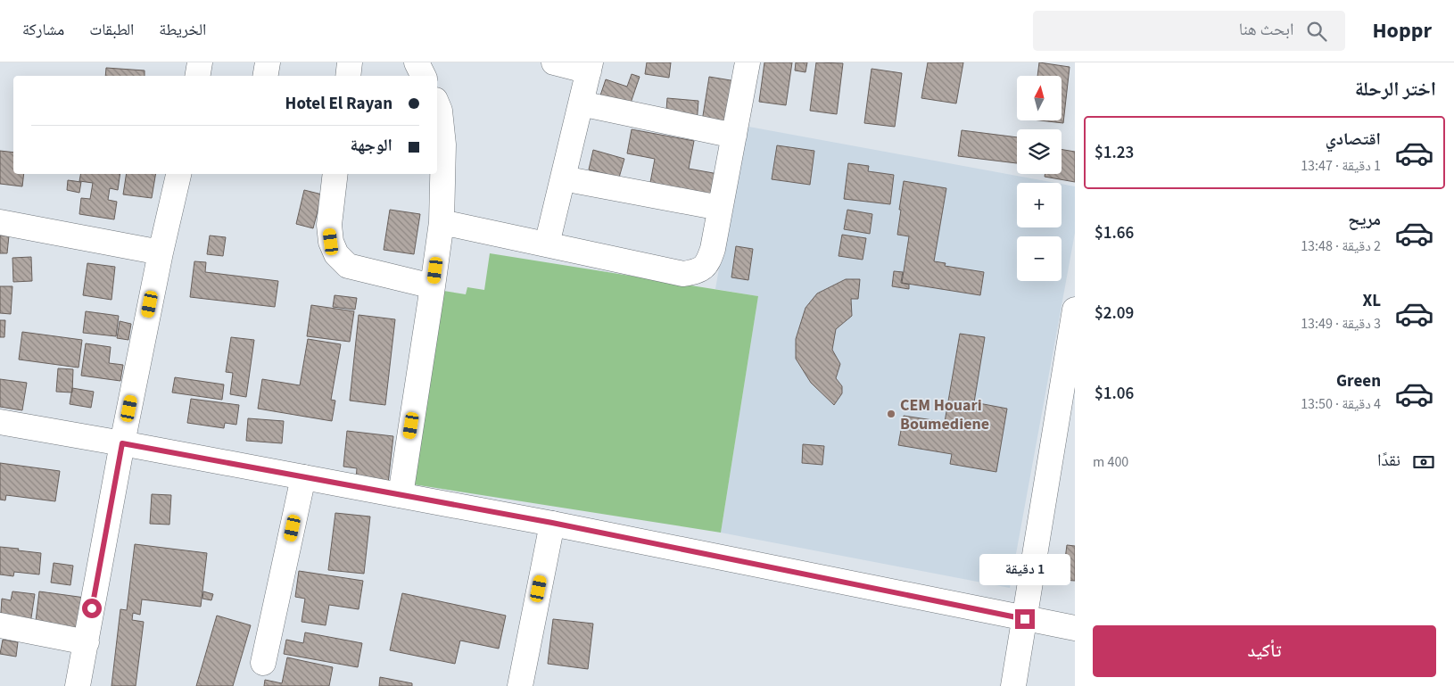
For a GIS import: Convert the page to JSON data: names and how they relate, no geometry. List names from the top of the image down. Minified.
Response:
{"places":["CEM Houari Boumediene"],"north":"top","page":{"header":"Hoppr","search":"ابحث هنا","nav":["الخريطة","الطبقات","مشاركة"],"heading":"اختر الرحلة","map_buttons":["+","−"],"banner":["Hotel El Rayan","الوجهة"],"list":[{"name":"اقتصادي","note":"1 دقيقة · 13:47","value":"$1.23"},{"name":"مريح","note":"2 دقيقة · 13:48","value":"$1.66"},{"name":"XL","note":"3 دقيقة · 13:49","value":"$2.09"},{"name":"Green","note":"4 دقيقة · 13:50","value":"$1.06"}],"pay":["نقدًا","400 m"],"bubble":"1 دقيقة","buttons":"تأكيد"}}
